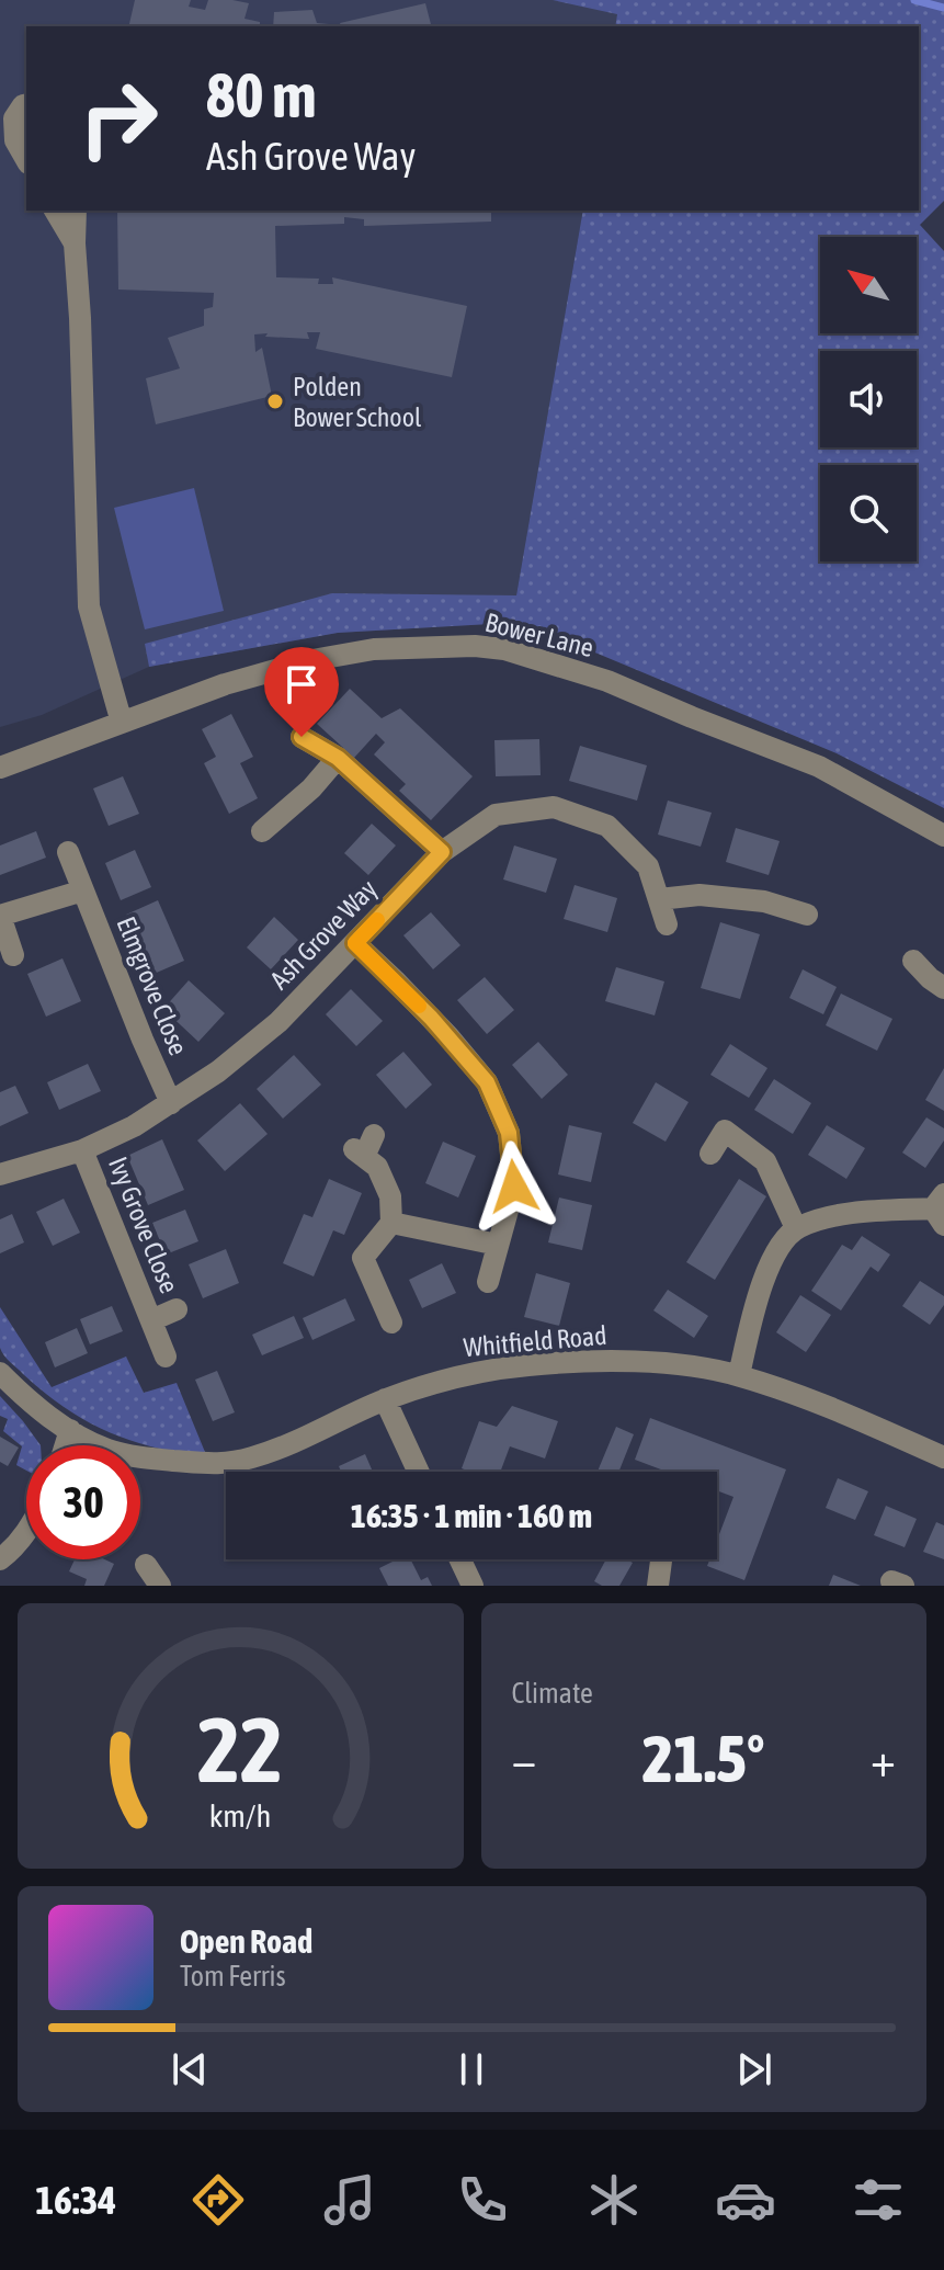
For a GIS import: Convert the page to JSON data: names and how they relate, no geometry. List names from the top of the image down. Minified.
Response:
{"streets":{"street":["Bower Lane","Ash Grove Way","Elmgrove Close","Ivy Grove Close","Whitfield Road"]},"crossings":[["Ash Grove Way","Elmgrove Close"],["Ash Grove Way","Ivy Grove Close"]],"places":["Polden Bower School"],"north":"top left","page":{"turn":["80 m","Ash Grove Way"],"limit":"30","trip":"16:35 · 1 min · 160 m","tile":"Climate","heat":["−","21.5°","+"],"song":["Open Road","Tom Ferris"],"tabs":"16:34","gauge":["22","km/h"]}}
